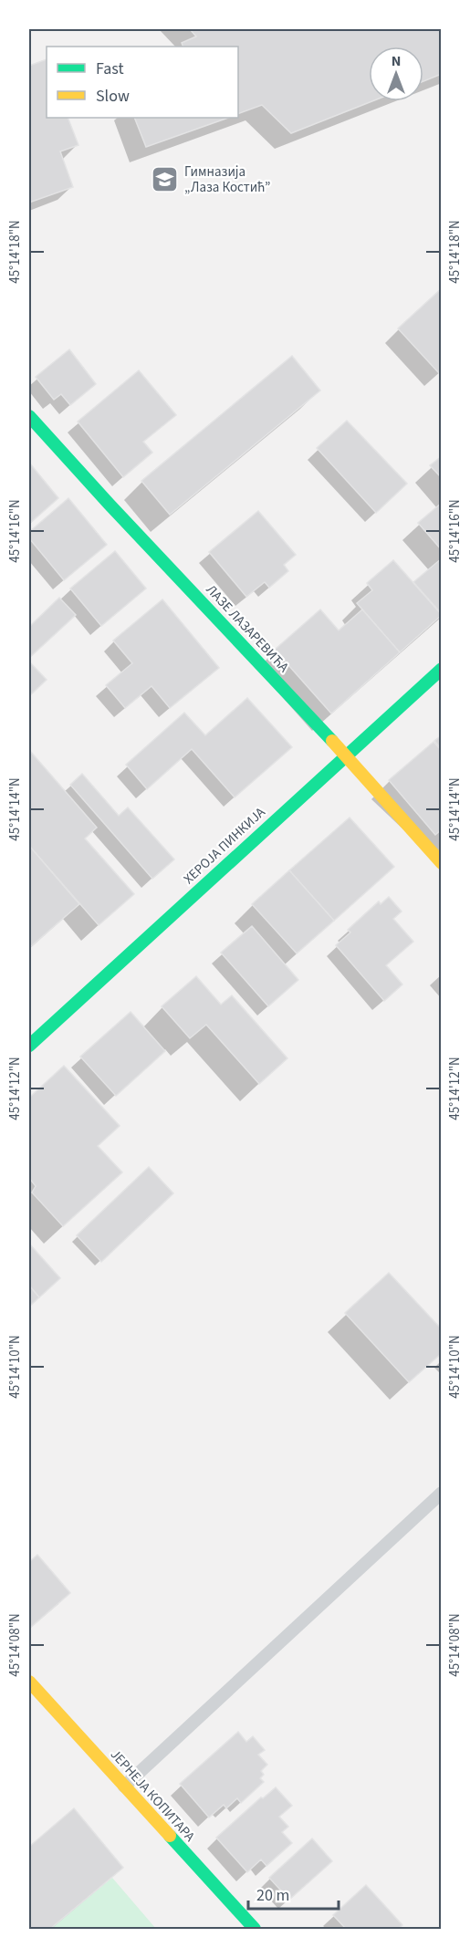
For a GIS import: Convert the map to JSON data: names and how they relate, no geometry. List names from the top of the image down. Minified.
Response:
{"streets":{"street":["ЛАЗЕ ЛАЗАРЕВИЋА","ХЕРОЈА ПИНКИЈА","ЈЕРНЕЈА КОПИТАРА"]},"crossings":[["ЛАЗЕ ЛАЗАРЕВИЋА","ХЕРОЈА ПИНКИЈА"]],"places":{"school or university":["Гимназија „Лаза Костић”"]},"legend":["Fast","Slow"],"scale_bar":"20 m","north":"top","coordinates":["45°14'18\"N","45°14'16\"N","45°14'14\"N","45°14'12\"N","45°14'10\"N","45°14'08\"N"]}
